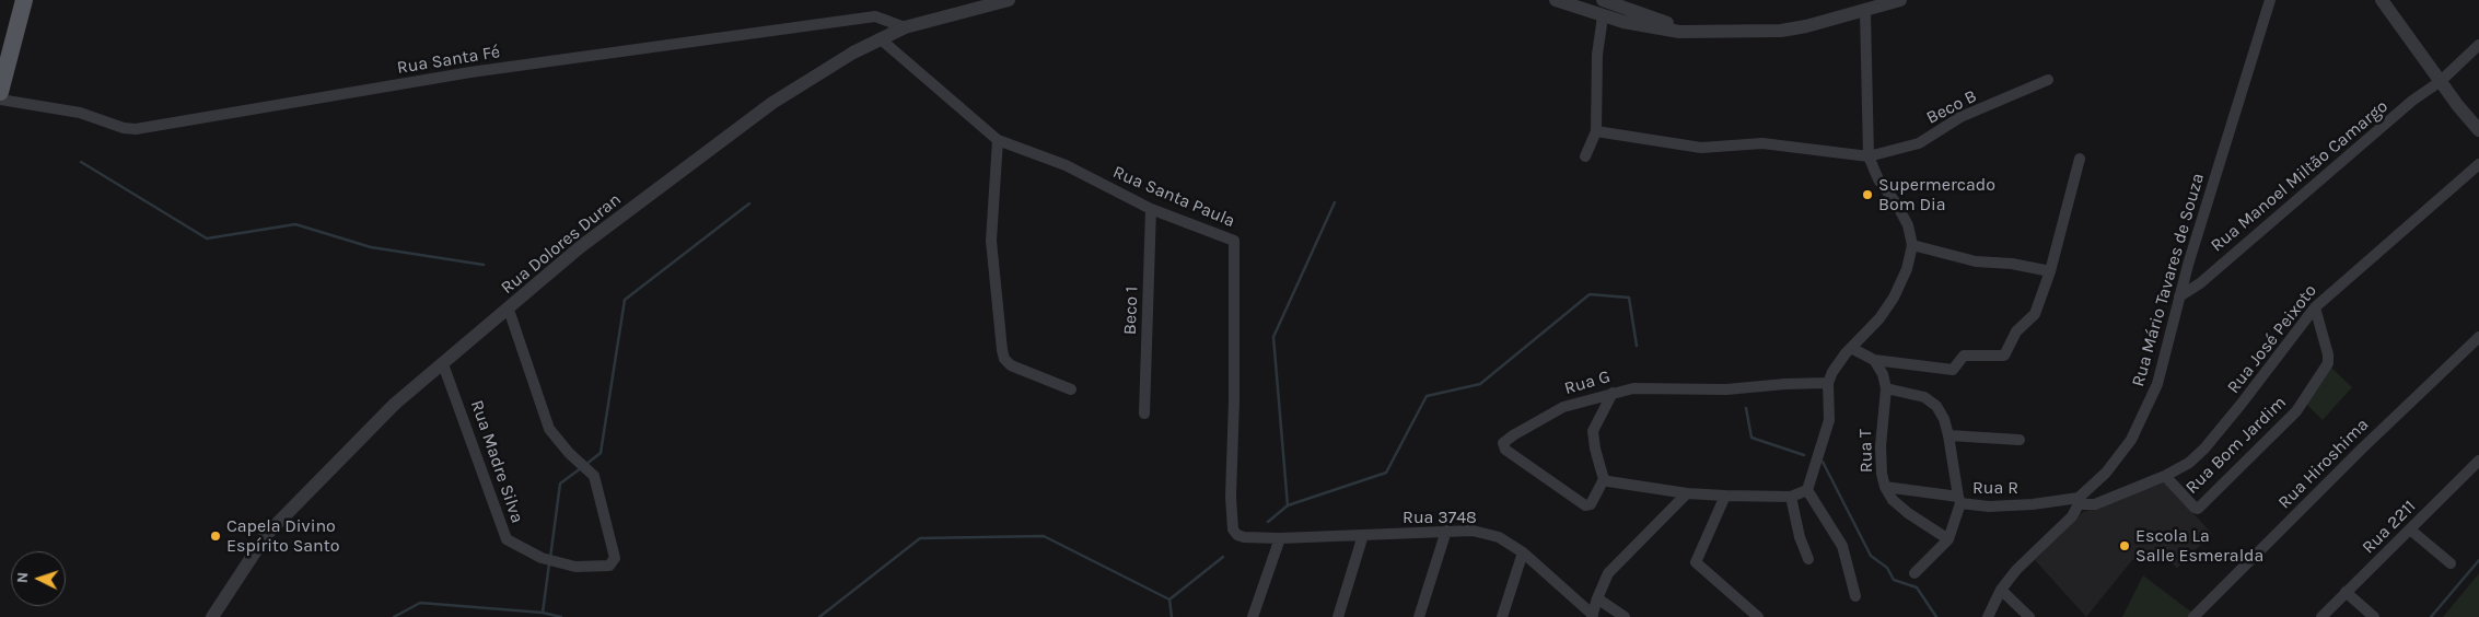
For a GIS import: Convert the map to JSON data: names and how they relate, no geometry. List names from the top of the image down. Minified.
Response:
{"streets":{"street":["Rua Santa Fé","Beco B","Rua Manoel Miltão Camargo","Rua Santa Paula","Rua Dolores Duran","Rua Mário Tavares de Souza","Beco 1","Rua José Peixoto","Rua G","Rua Bom Jardim","Rua T","Rua Madre Silva","Rua Hiroshima","Rua R","Rua 3748","Rua 2211"]},"crossings":[["Rua Santa Fé","Rua Dolores Duran"],["Rua Manoel Miltão Camargo","Rua Mário Tavares de Souza"],["Rua Santa Paula","Rua Dolores Duran"],["Rua Santa Paula","Beco 1"],["Rua Santa Paula","Rua 3748"],["Rua Dolores Duran","Rua Madre Silva"],["Rua Mário Tavares de Souza","Rua José Peixoto"],["Rua Mário Tavares de Souza","Rua R"],["Rua José Peixoto","Rua Bom Jardim"],["Rua José Peixoto","Rua R"],["Rua T","Rua R"]],"places":["Supermercado Bom Dia","Capela Divino Espírito Santo","Escola La Salle Esmeralda"],"north":"left"}
